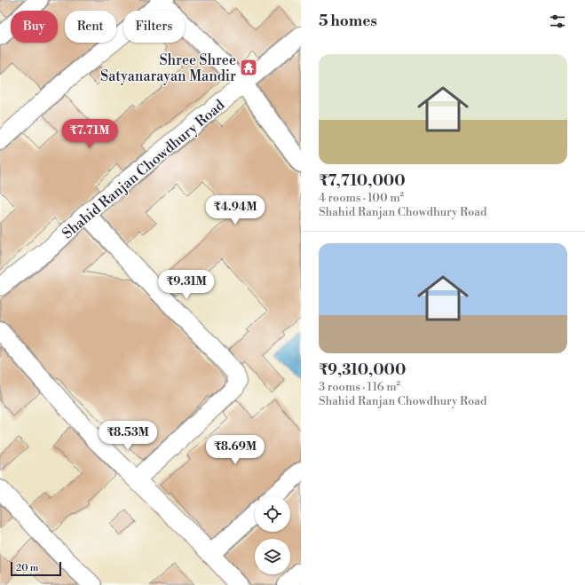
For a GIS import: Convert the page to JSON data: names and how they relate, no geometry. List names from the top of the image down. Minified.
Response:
{"streets":{"street":["Shahid Ranjan Chowdhury Road"]},"places":{"temple":["Shree Shree Satyanarayan Mandir"]},"scale_bar":"20 m","page":{"heading":"5 homes","chip":["Buy","Rent","Filters"],"list":[{"name":"₹7,710,000","note":"4 rooms · 100 m² · Shahid Ranjan Chowdhury Road"},{"name":"₹9,310,000","note":"3 rooms · 116 m² · Shahid Ranjan Chowdhury Road"}],"price":["₹7.71M","₹4.94M","₹9.31M","₹8.53M","₹8.69M"],"scale":"20 m"}}
